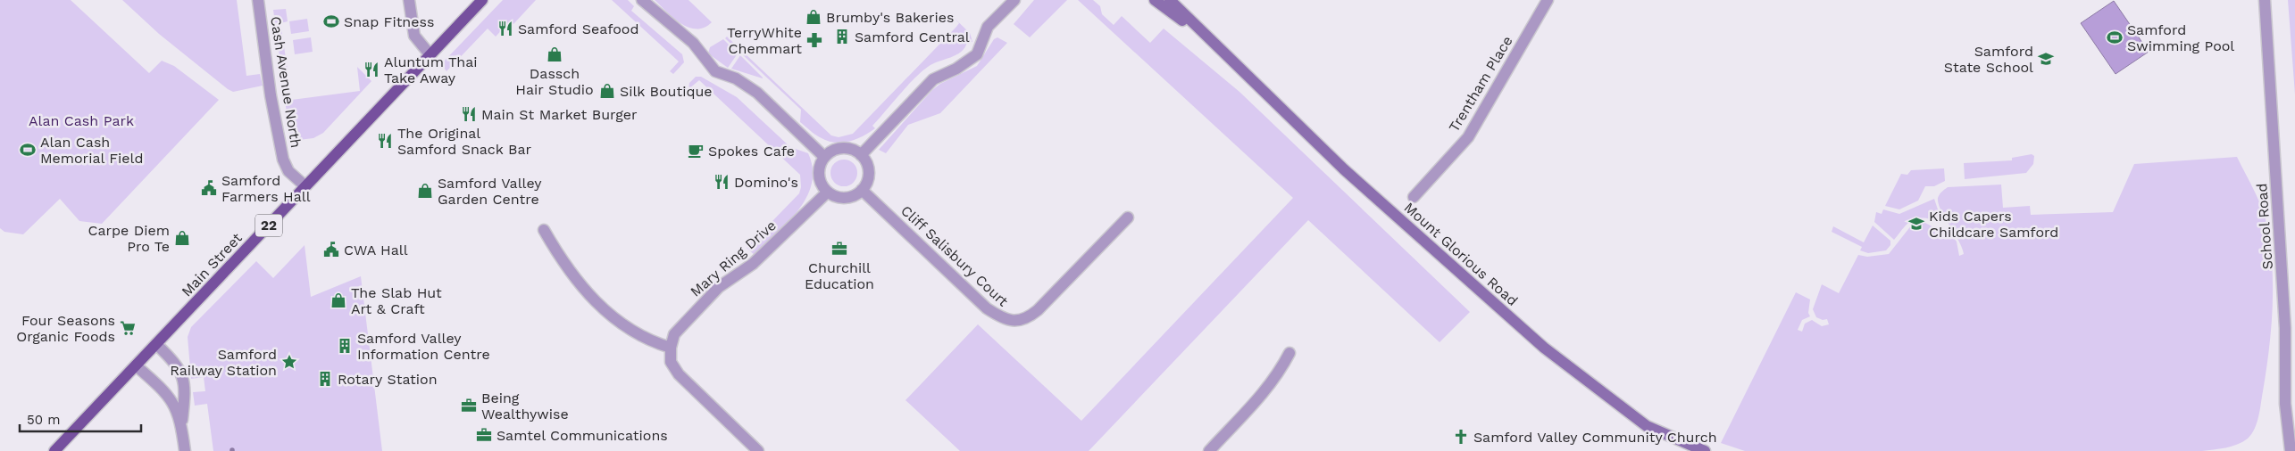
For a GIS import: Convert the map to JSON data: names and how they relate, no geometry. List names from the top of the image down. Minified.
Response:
{"streets":{"main road":["22","Mount Glorious Road","Main Street"],"street":["Cash Avenue North","Trentham Place","School Road","Cliff Salisbury Court","Mary Ring Drive"]},"crossings":[["Cash Avenue North","Main Street"],["Cliff Salisbury Court","Mary Ring Drive"]],"parks":["Alan Cash Park"],"places":{"shop":["Brumby's Bakeries","Dassch Hair Studio","Silk Boutique","Samford Valley Garden Centre","Carpe Diem Pro Te","The Slab Hut Art & Craft"],"sports":["Snap Fitness","Samford Swimming Pool","Alan Cash Memorial Field"],"restaurant":["Samford Seafood","Aluntum Thai Take Away","Main St Market Burger","The Original Samford Snack Bar","Domino's"],"building":["Samford Central","Samford Valley Information Centre","Rotary Station"],"pharmacy":["TerryWhite Chemmart"],"school or university":["Samford State School","Kids Capers Childcare Samford"],"cafe":["Spokes Cafe"],"public building":["Samford Farmers Hall","CWA Hall"],"office":["Churchill Education","Being Wealthywise","Samtel Communications"],"supermarket":["Four Seasons Organic Foods"],"place":["Samford Railway Station"],"church":["Samford Valley Community Church"]},"scale_bar":"50 m"}
